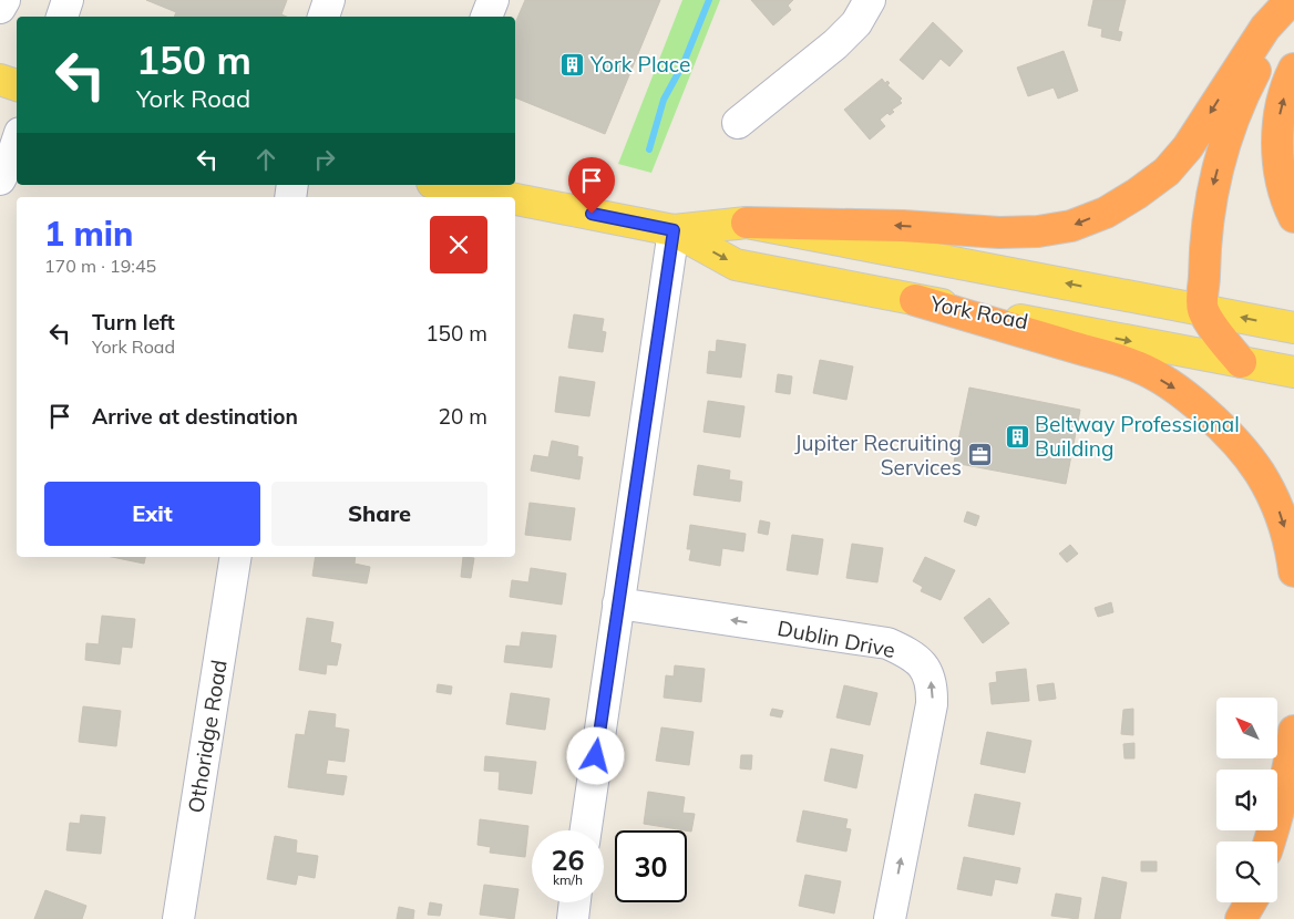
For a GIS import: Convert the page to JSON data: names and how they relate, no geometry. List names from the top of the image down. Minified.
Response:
{"streets":{"main road":["York Road"],"street":["Dublin Drive","Othoridge Road"]},"places":{"building":["York Place","Beltway Professional Building"],"office":["Jupiter Recruiting Services"]},"north":"top left","page":{"turn":["150 m","York Road"],"heading":["1 min","170 m · 19:45"],"list":[{"name":"Turn left","note":"York Road","value":"150 m"},{"name":"Arrive at destination","value":"20 m"}],"buttons":["Exit","Share"],"speed":"26 km/h","limit":"30"}}
